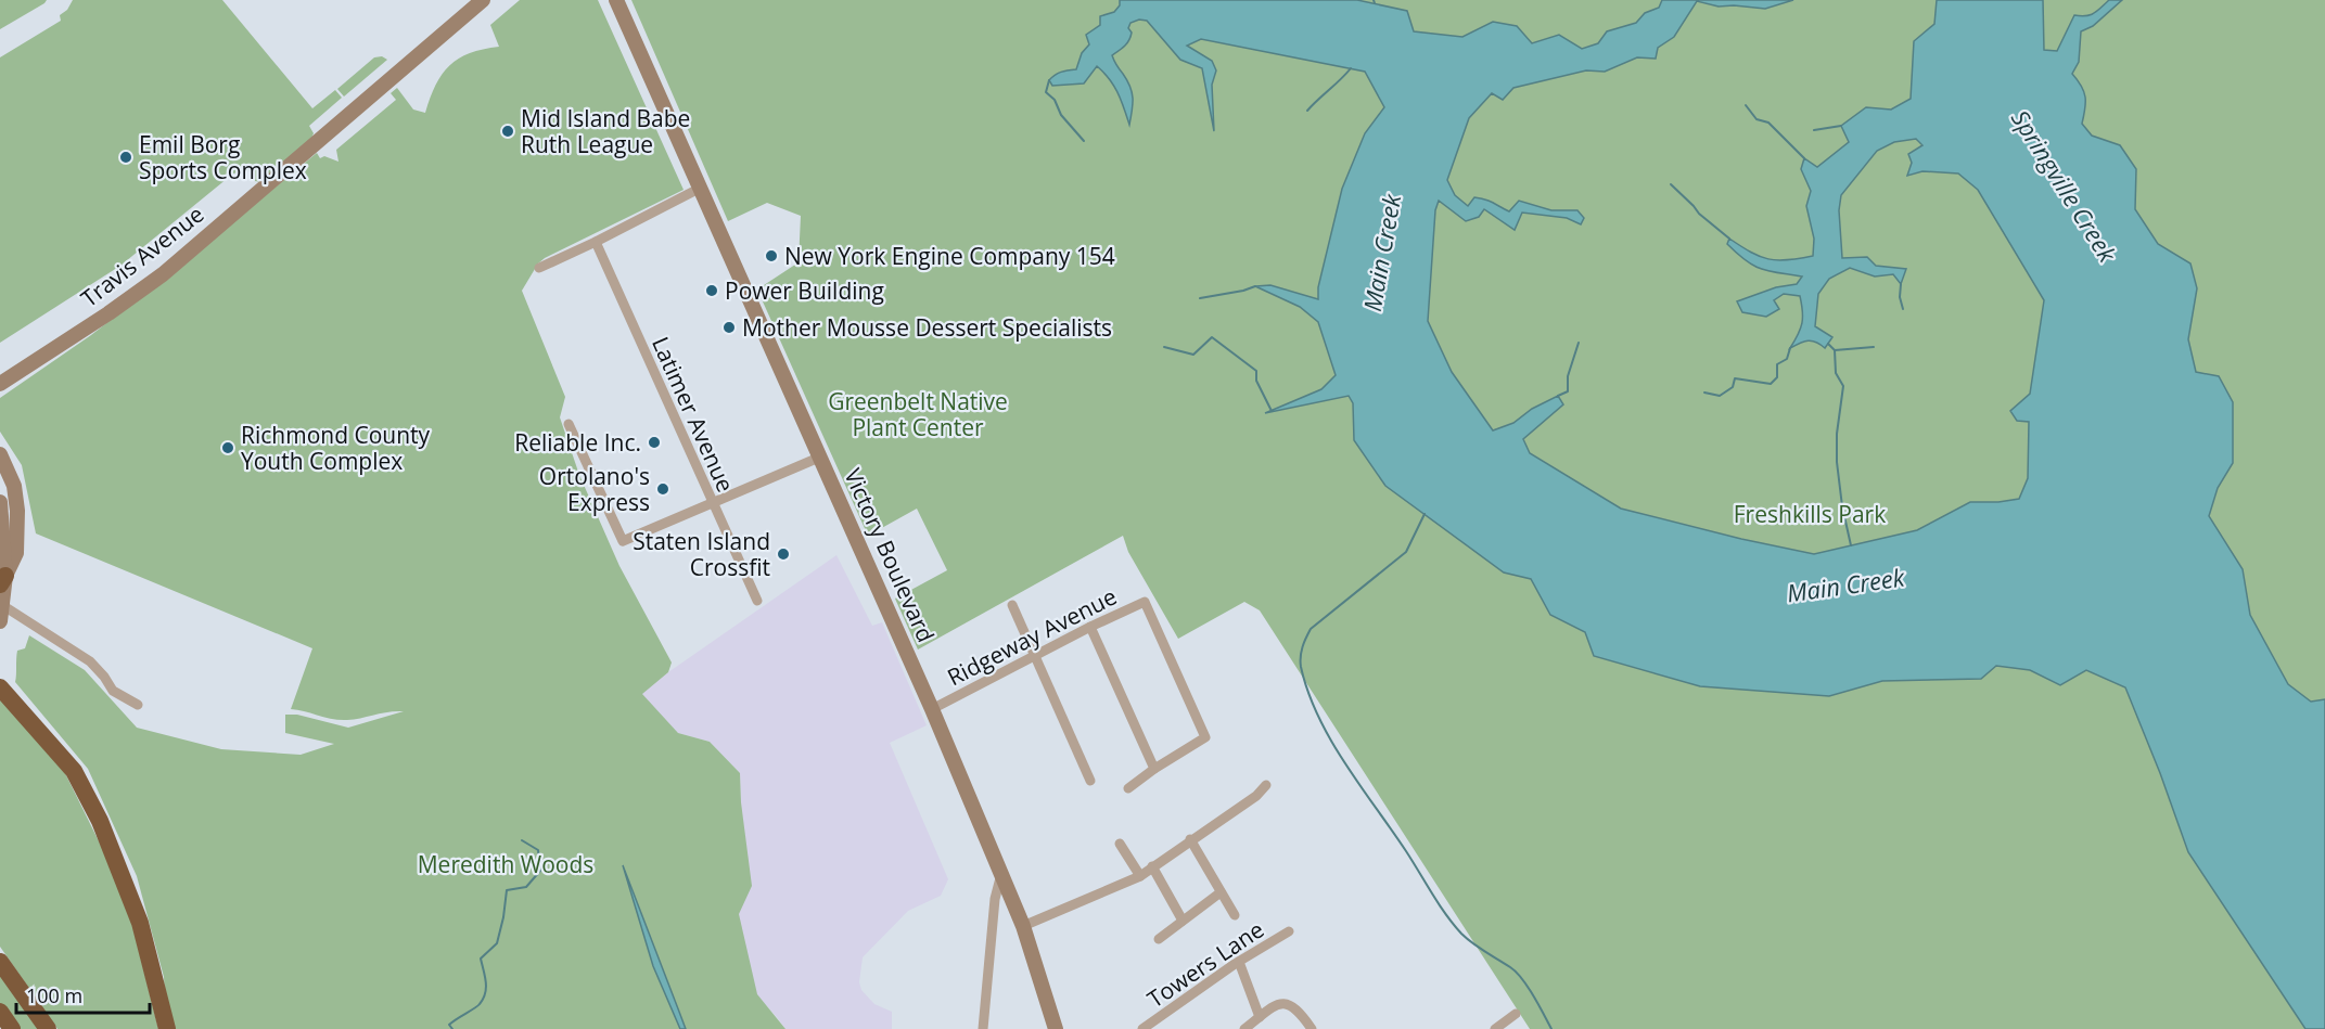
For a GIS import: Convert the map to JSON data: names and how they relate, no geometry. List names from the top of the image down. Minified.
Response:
{"streets":{"main road":["Travis Avenue","Victory Boulevard"],"street":["Latimer Avenue","Ridgeway Avenue","Towers Lane"]},"crossings":[["Victory Boulevard","Ridgeway Avenue"]],"water":["Springville Creek","Main Creek"],"parks":["Greenbelt Native Plant Center","Freshkills Park","Meredith Woods"],"places":["Mid Island Babe Ruth League","Emil Borg Sports Complex","New York Engine Company 154","Power Building","Mother Mousse Dessert Specialists","Reliable Inc.","Richmond County Youth Complex","Ortolano's Express","Staten Island Crossfit"],"scale_bar":"100 m"}
